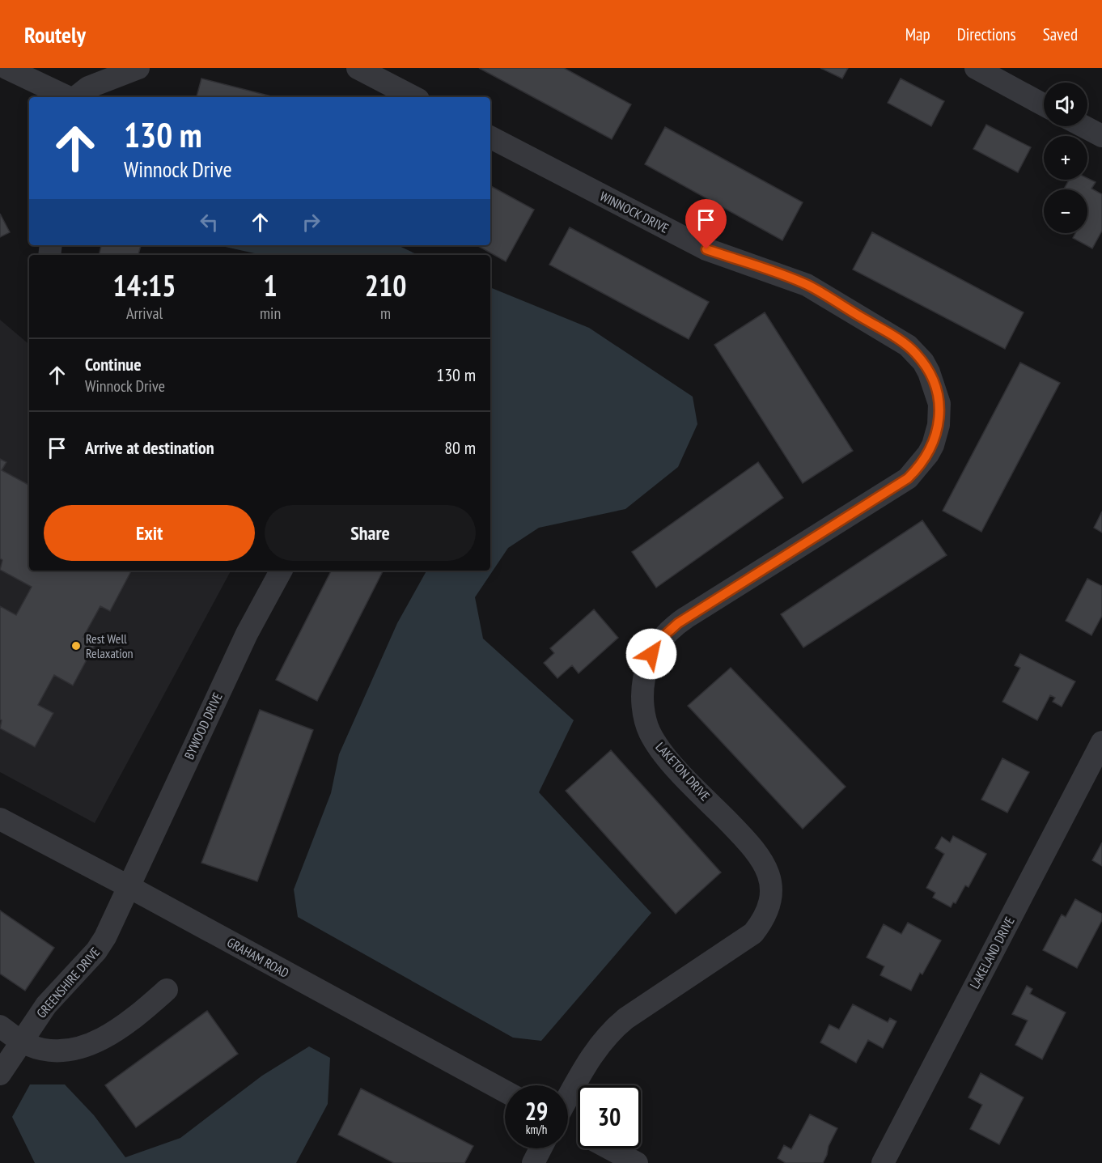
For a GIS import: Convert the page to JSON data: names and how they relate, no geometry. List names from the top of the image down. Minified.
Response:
{"streets":{"street":["WINNOCK DRIVE","BYWOOD DRIVE","LAKETON DRIVE","LAKELAND DRIVE","GRAHAM ROAD","GREENSHIRE DRIVE"]},"crossings":[["WINNOCK DRIVE","LAKETON DRIVE"],["BYWOOD DRIVE","GRAHAM ROAD"],["BYWOOD DRIVE","GREENSHIRE DRIVE"],["GRAHAM ROAD","GREENSHIRE DRIVE"]],"places":["Rest Well Relaxation"],"page":{"header":"Routely","nav":["Map","Directions","Saved"],"map_buttons":["+","−"],"turn":["130 m","Winnock Drive"],"eta":["14:15","Arrival","1","min","210","m"],"list":[{"name":"Continue","note":"Winnock Drive","value":"130 m"},{"name":"Arrive at destination","value":"80 m"}],"buttons":["Exit","Share"],"speed":"29 km/h","limit":"30"}}
